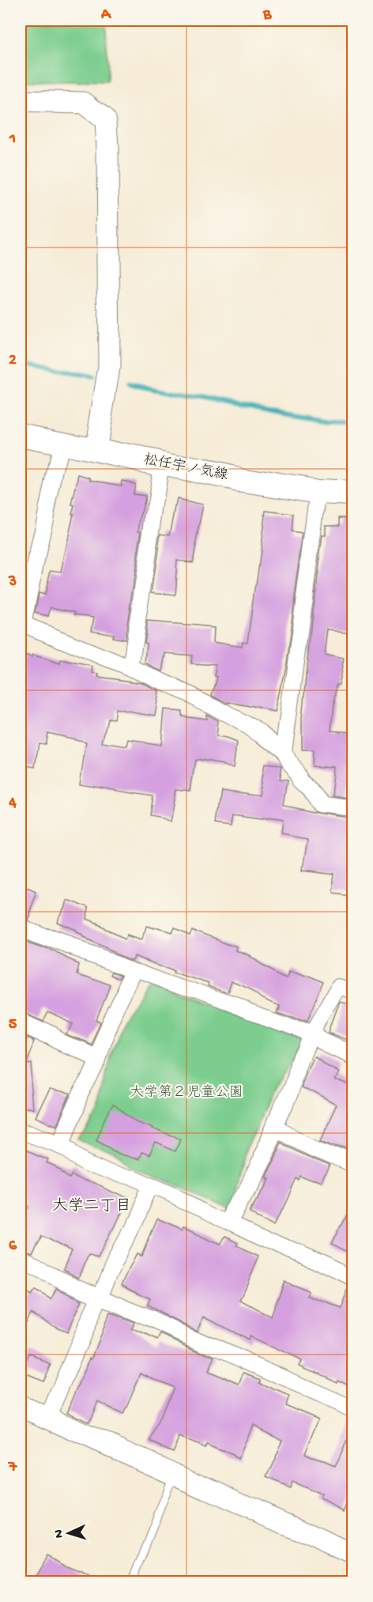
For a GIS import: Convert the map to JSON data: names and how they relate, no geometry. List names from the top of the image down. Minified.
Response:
{"streets":{"main road":["松任宇ノ気線"]},"districts":["大学二丁目"],"parks":["大学第２児童公園"],"north":"left","grid":{"columns":["A","B"],"rows":["1","2","3","4","5","6","7"]}}
